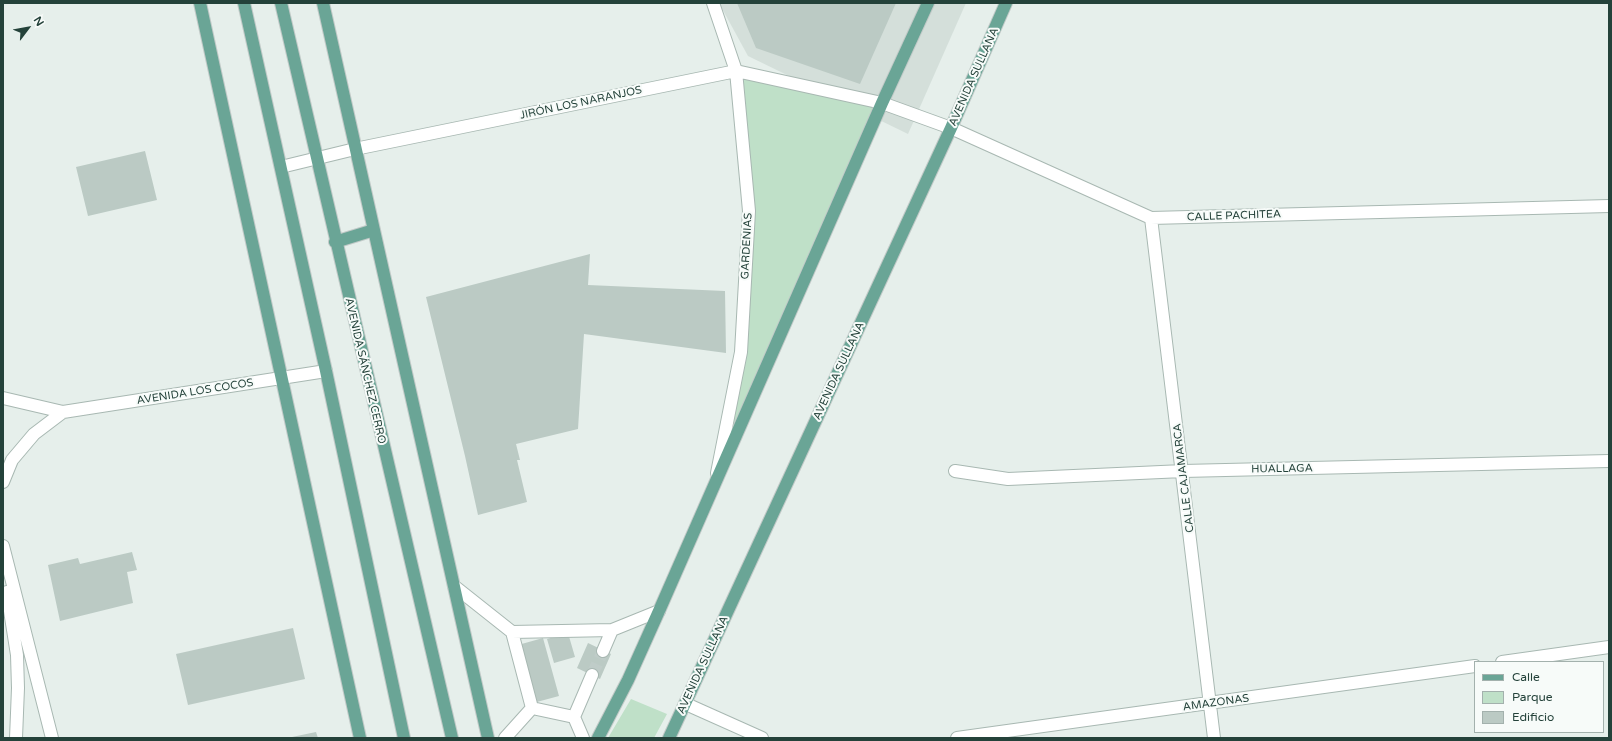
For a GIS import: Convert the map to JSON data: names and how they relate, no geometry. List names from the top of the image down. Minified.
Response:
{"streets":{"main road":["AVENIDA SULLANA","AVENIDA SÁNCHEZ CERRO"],"street":["JIRÓN LOS NARANJOS","CALLE PACHITEA","GARDENIAS","AVENIDA LOS COCOS","HUALLAGA","CALLE CAJAMARCA","AMAZONAS"]},"crossings":[["AVENIDA SULLANA","CALLE PACHITEA"],["JIRÓN LOS NARANJOS","CALLE PACHITEA"],["JIRÓN LOS NARANJOS","GARDENIAS"],["JIRÓN LOS NARANJOS","AVENIDA SÁNCHEZ CERRO"],["CALLE PACHITEA","CALLE CAJAMARCA"],["HUALLAGA","CALLE CAJAMARCA"],["CALLE CAJAMARCA","AMAZONAS"]],"legend":["Calle","Parque","Edificio"],"north":"top right"}
